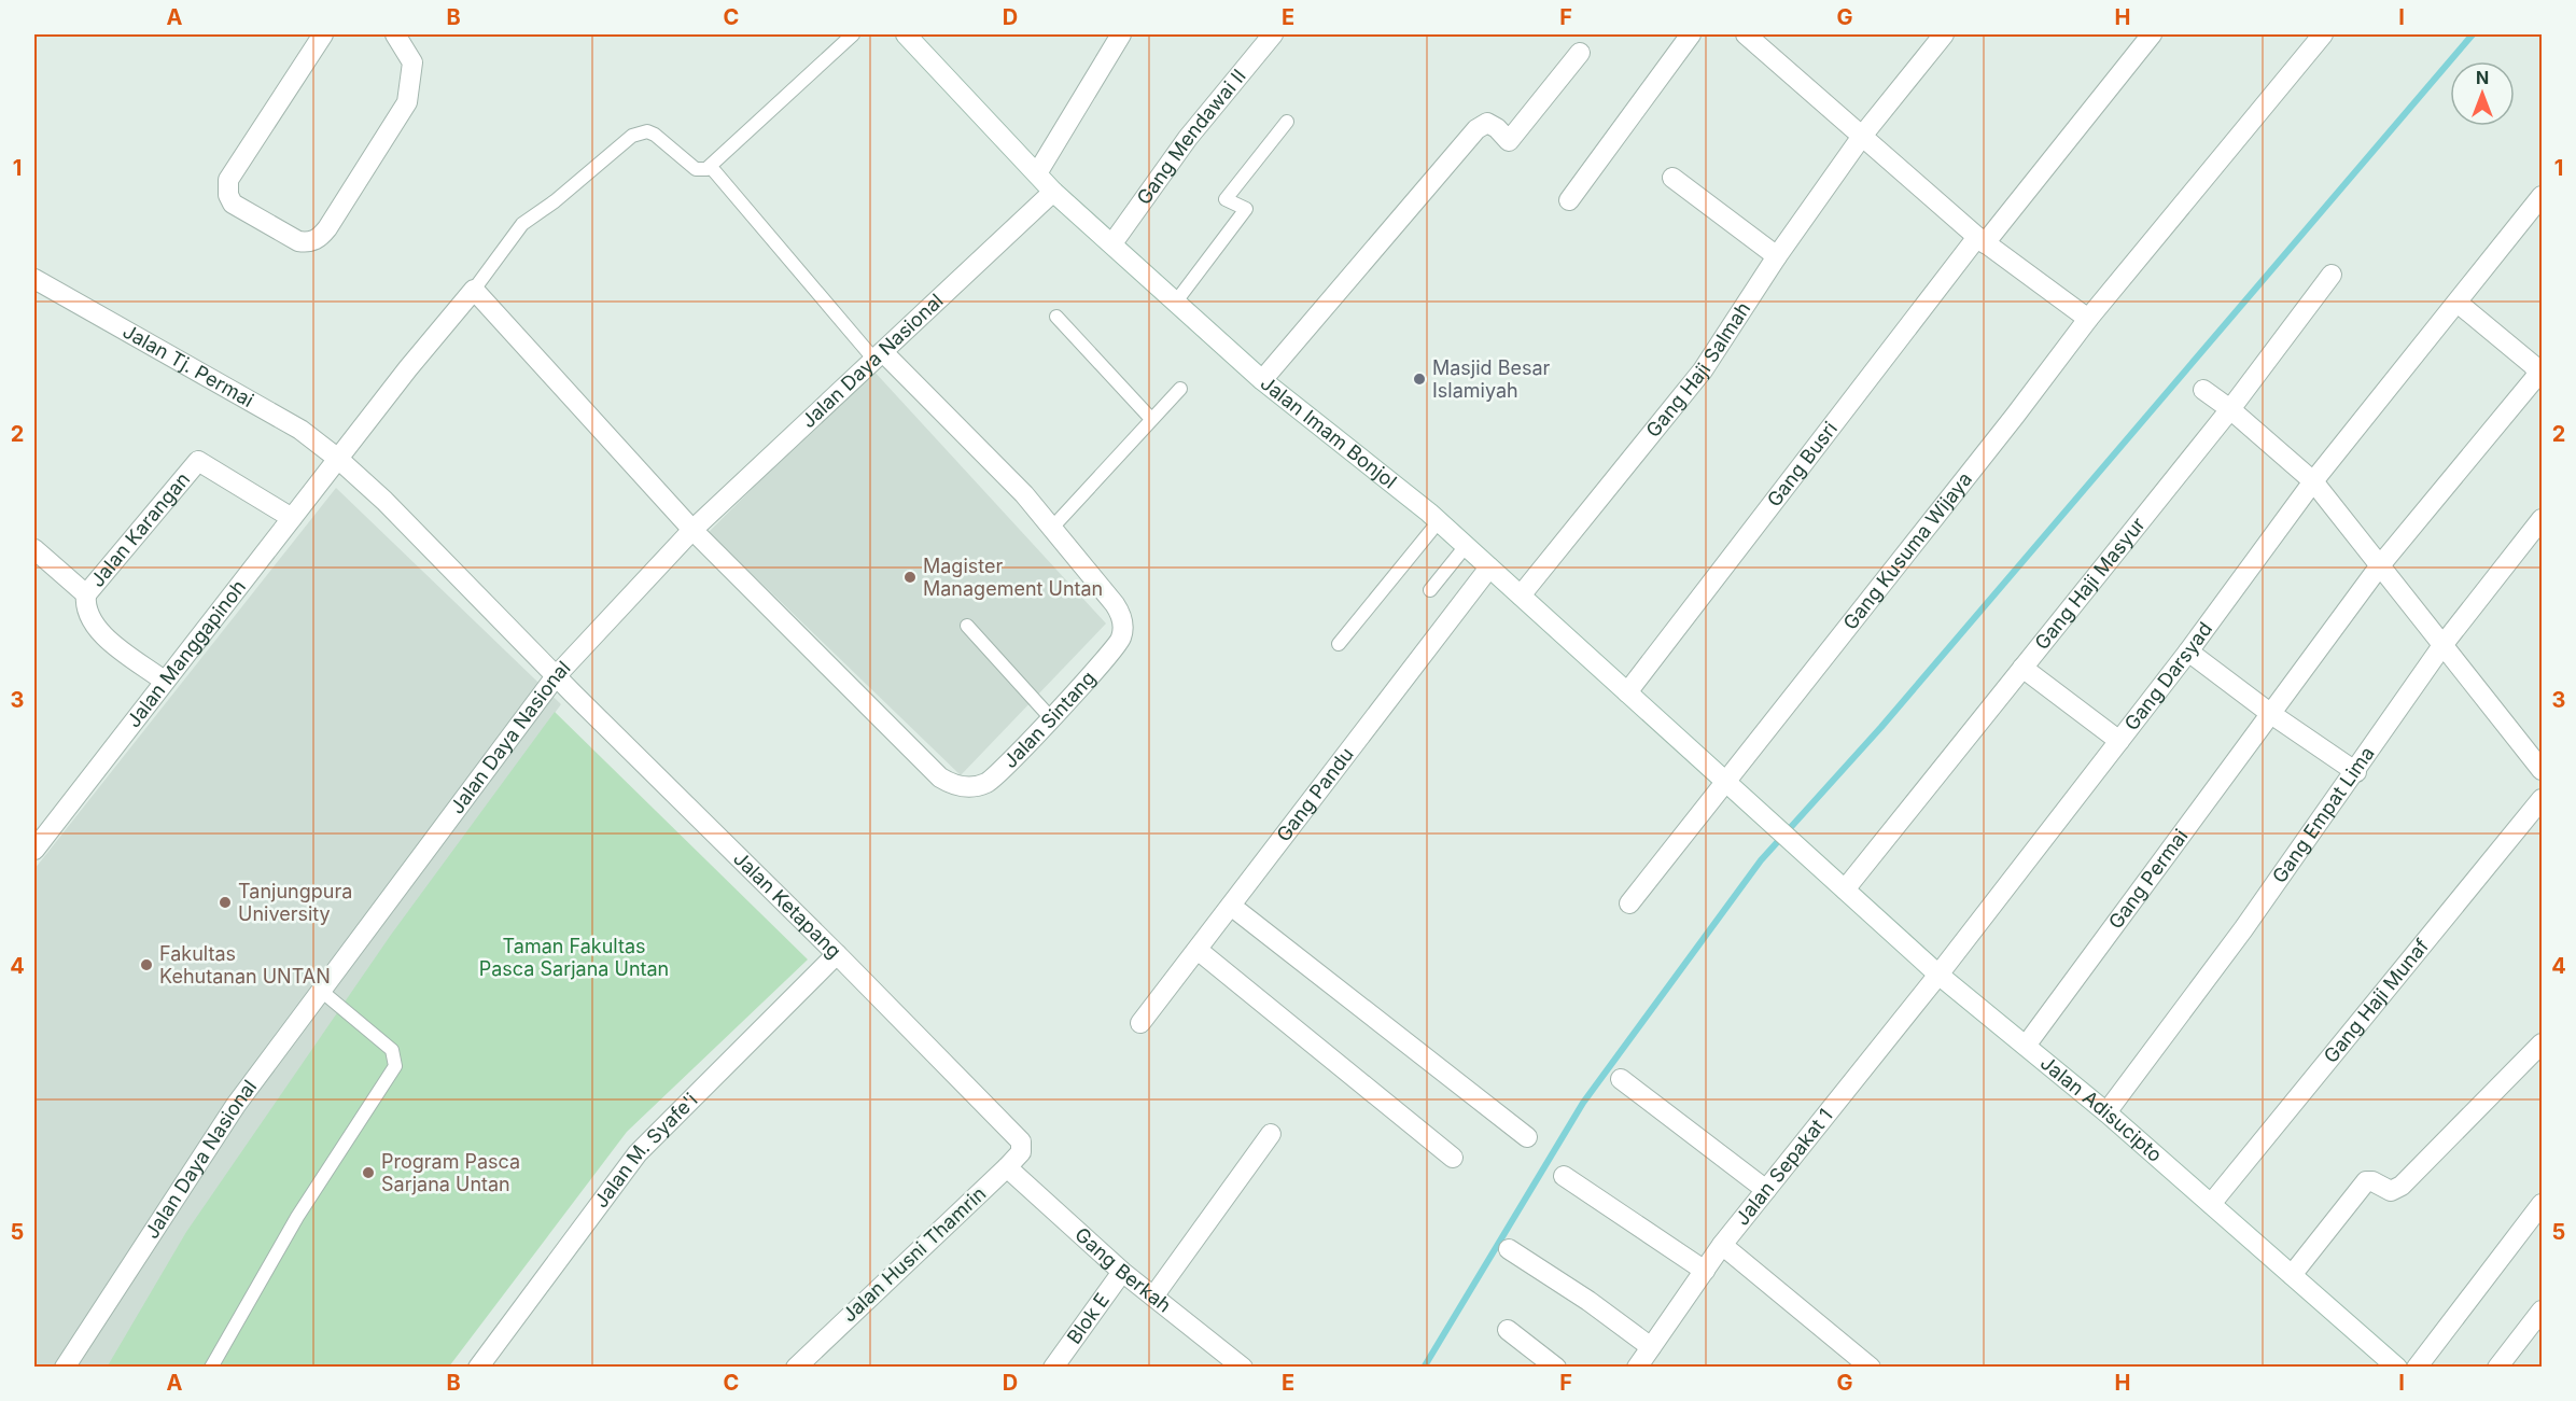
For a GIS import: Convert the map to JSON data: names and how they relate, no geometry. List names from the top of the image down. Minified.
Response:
{"streets":{"street":["Gang Mendawai II","Jalan Daya Nasional","Jalan Tj. Permai","Gang Haji Salmah","Jalan Imam Bonjol","Gang Busri","Jalan Karangan","Gang Kusuma Wijaya","Gang Haji Masyur","Jalan Manggapinoh","Gang Darsyad","Jalan Sintang","Gang Pandu","Gang Empat Lima","Gang Permai","Jalan Ketapang","Gang Haji Munaf","Jalan Adisucipto","Jalan M. Syafe'i","Jalan Sepakat 1","Jalan Husni Thamrin","Gang Berkah","Blok E"]},"crossings":[["Gang Mendawai II","Jalan Imam Bonjol"],["Jalan Daya Nasional","Jalan Tj. Permai"],["Jalan Daya Nasional","Jalan Imam Bonjol"],["Jalan Daya Nasional","Jalan Sintang"],["Jalan Daya Nasional","Jalan Ketapang"],["Jalan Tj. Permai","Jalan Manggapinoh"],["Jalan Tj. Permai","Jalan Ketapang"],["Gang Haji Salmah","Jalan Imam Bonjol"],["Jalan Imam Bonjol","Gang Busri"],["Jalan Imam Bonjol","Gang Kusuma Wijaya"],["Jalan Imam Bonjol","Gang Pandu"],["Jalan Imam Bonjol","Jalan Adisucipto"],["Jalan Karangan","Jalan Manggapinoh"],["Gang Haji Masyur","Jalan Adisucipto"],["Jalan Manggapinoh","Jalan Sintang"],["Gang Darsyad","Gang Permai"],["Gang Darsyad","Jalan Adisucipto"],["Gang Darsyad","Jalan Sepakat 1"],["Gang Empat Lima","Jalan Adisucipto"],["Gang Permai","Jalan Adisucipto"],["Jalan Ketapang","Jalan M. Syafe'i"],["Jalan Ketapang","Jalan Husni Thamrin"],["Gang Haji Munaf","Jalan Adisucipto"],["Jalan Adisucipto","Jalan Sepakat 1"],["Jalan Husni Thamrin","Gang Berkah"],["Gang Berkah","Blok E"]],"parks":["Taman Fakultas Pasca Sarjana Untan"],"places":["Masjid Besar Islamiyah","Magister Management Untan","Tanjungpura University","Fakultas Kehutanan UNTAN","Program Pasca Sarjana Untan"],"north":"top","grid":{"columns":["A","B","C","D","E","F","G","H","I"],"rows":["1","2","3","4","5"]}}
